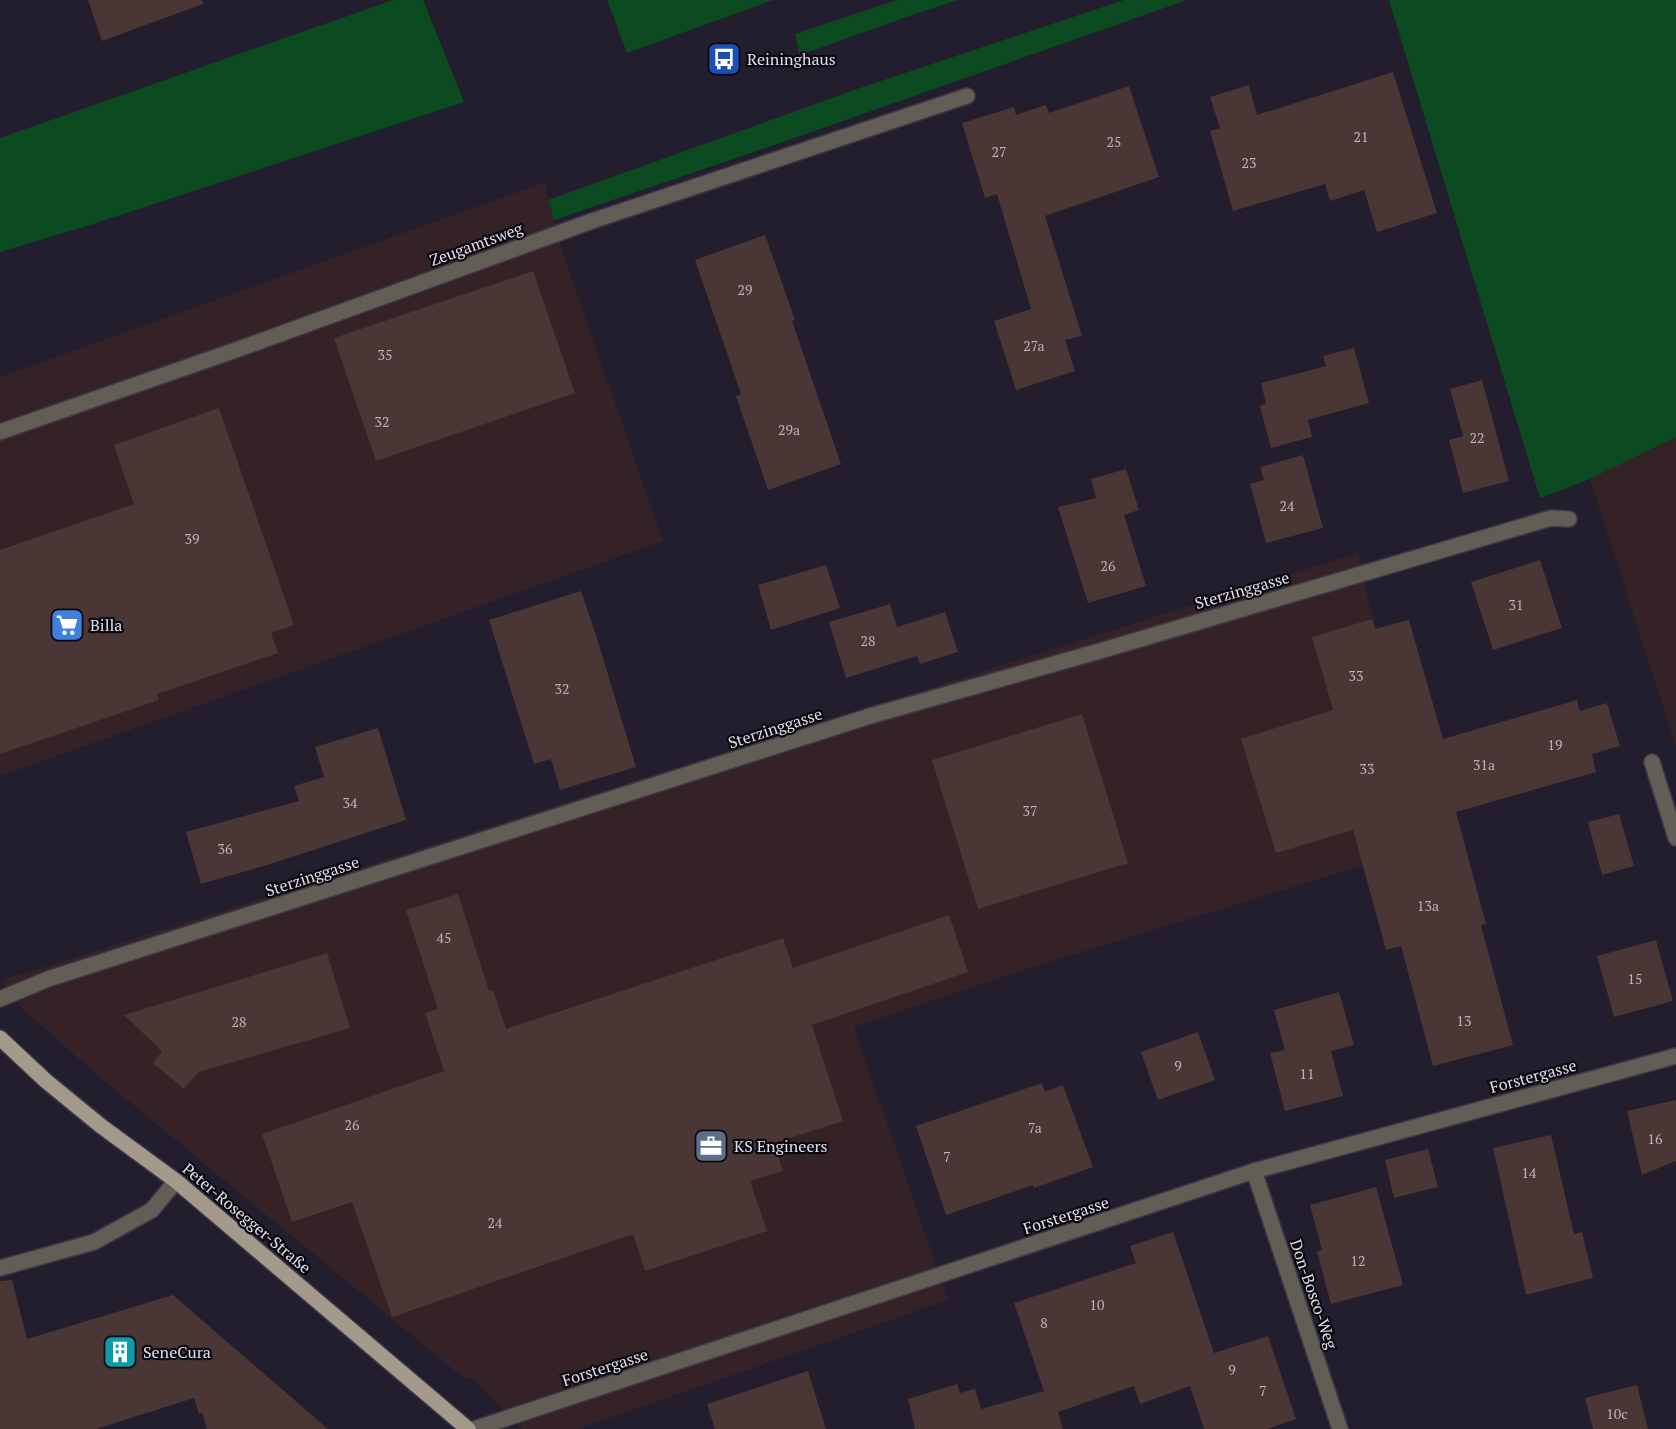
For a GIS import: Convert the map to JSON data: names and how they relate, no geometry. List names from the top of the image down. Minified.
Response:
{"streets":{"main road":["Peter-Rosegger-Straße"],"street":["Zeugamtsweg","Sterzinggasse","Forstergasse","Don-Bosco-Weg"]},"crossings":[["Forstergasse","Don-Bosco-Weg"]],"places":{"bus stop":["Reininghaus"],"supermarket":["Billa"],"office":["KS Engineers"],"building":["SeneCura"]},"house_numbers":["21","25","27","23","29","27a","35","32","29a","22","24","39","26","31","28","33","32","19","31a","33","34","37","36","13a","45","15","13","28","9","11","26","7a","16","7","14","24","12","10","8","9","7","10c"]}
